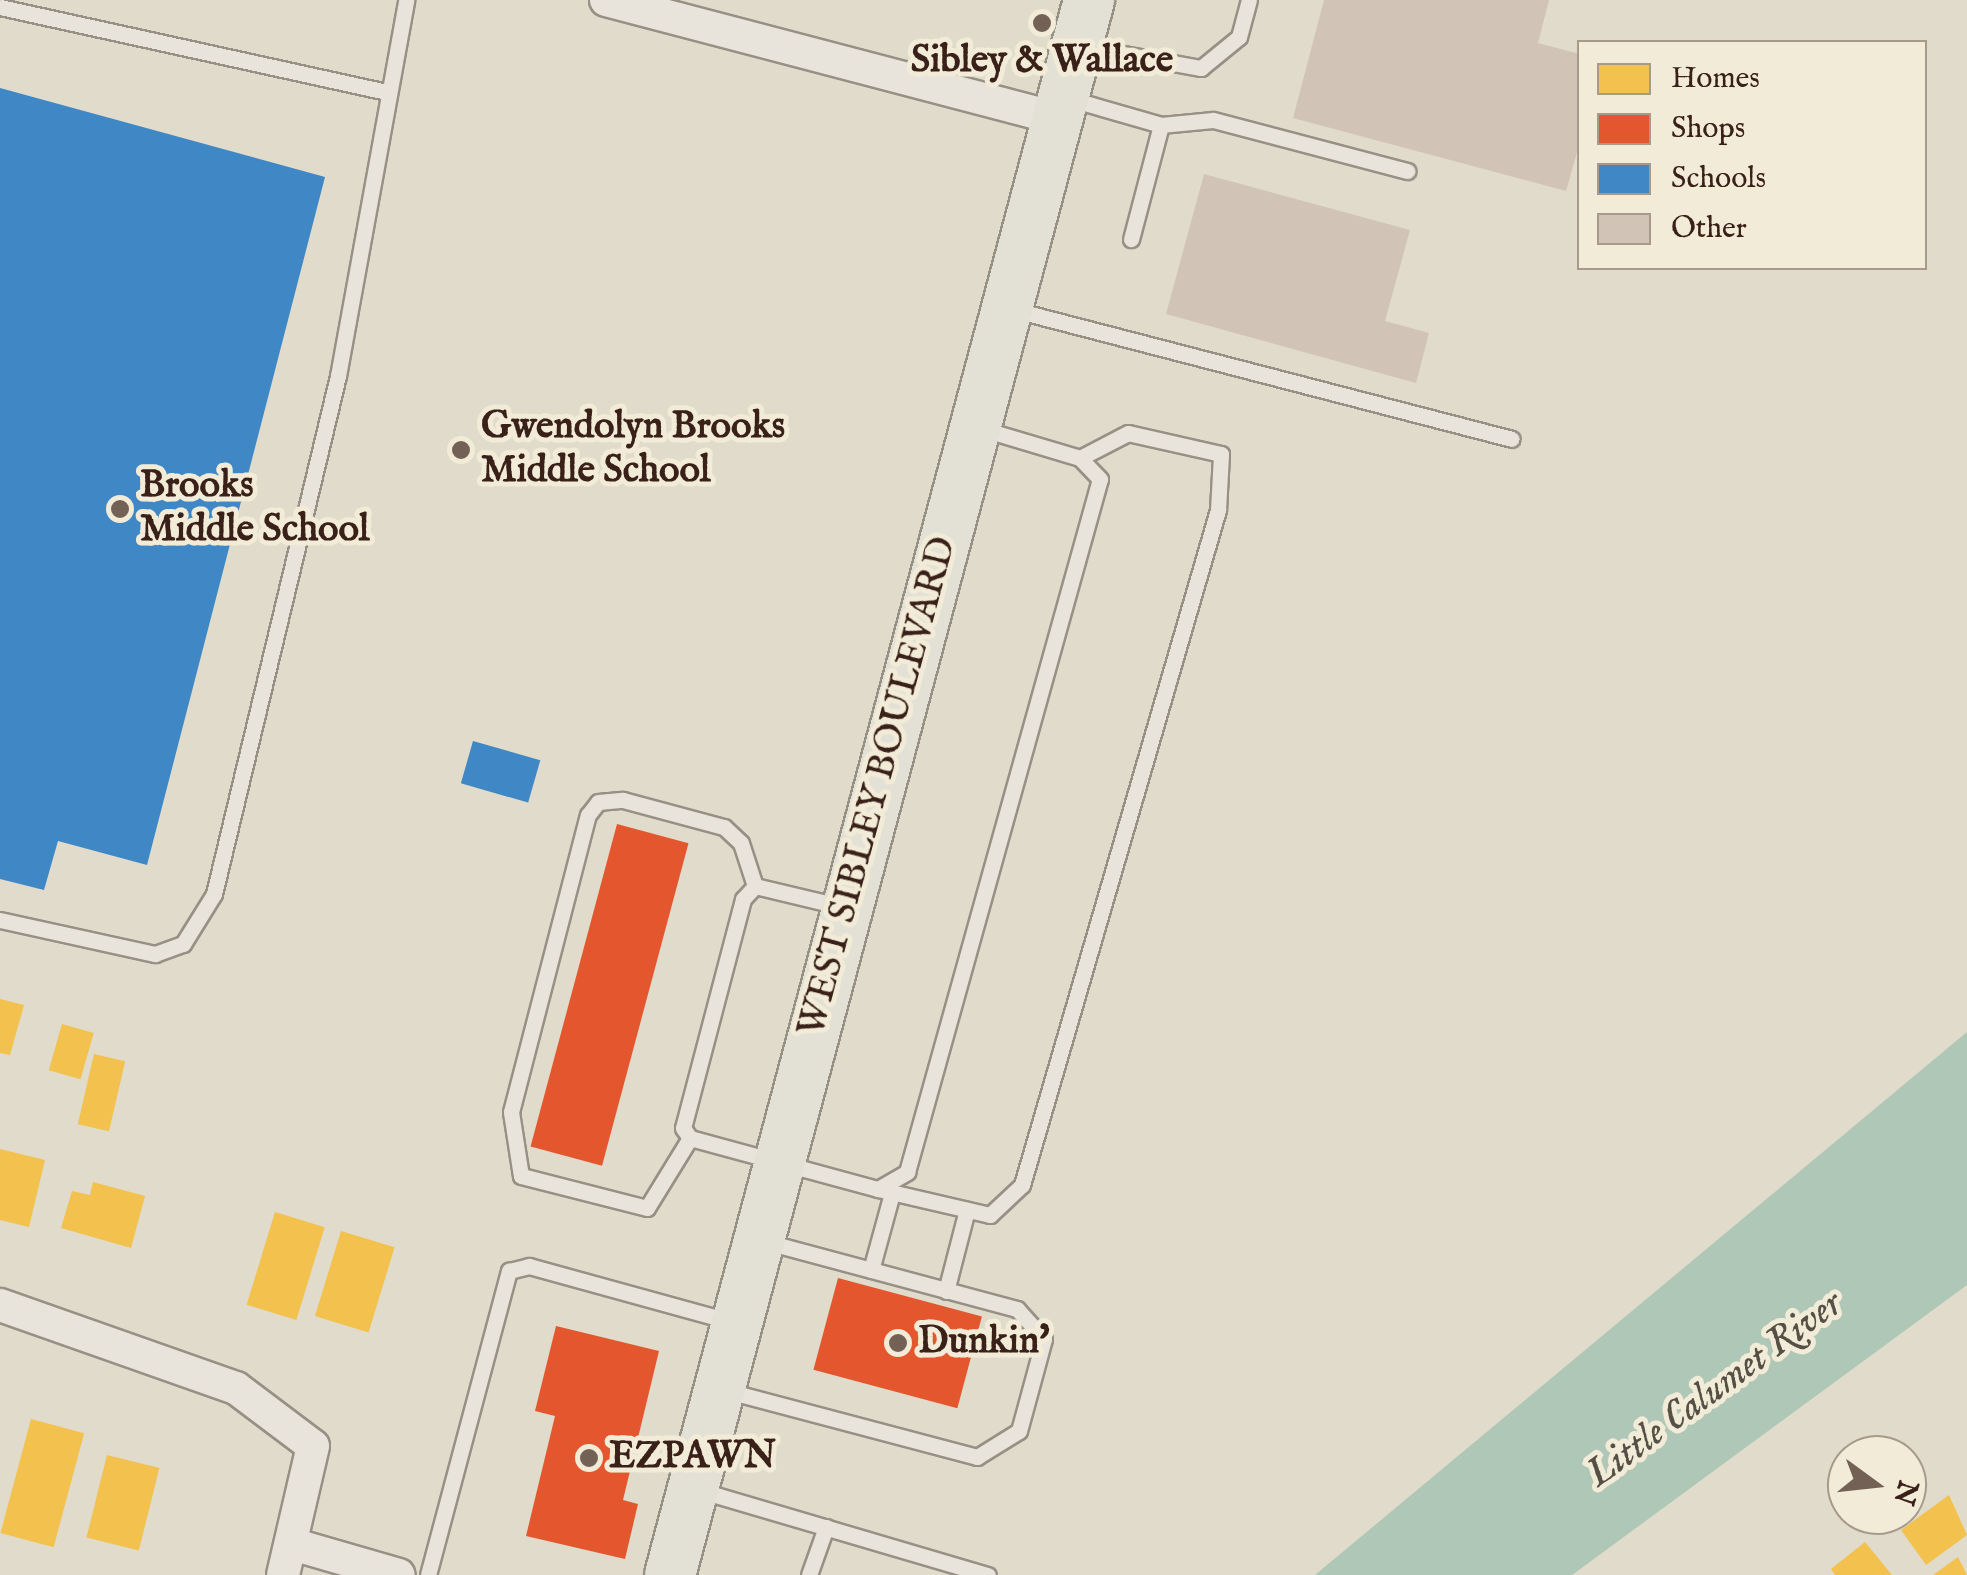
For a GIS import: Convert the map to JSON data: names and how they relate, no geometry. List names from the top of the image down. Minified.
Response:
{"streets":{"main road":["WEST SIBLEY BOULEVARD"]},"water":["Little Calumet River"],"places":["Sibley & Wallace","Gwendolyn Brooks Middle School","Brooks Middle School","Dunkin'","EZPAWN"],"legend":["Homes","Shops","Schools","Other"],"north":"right"}
